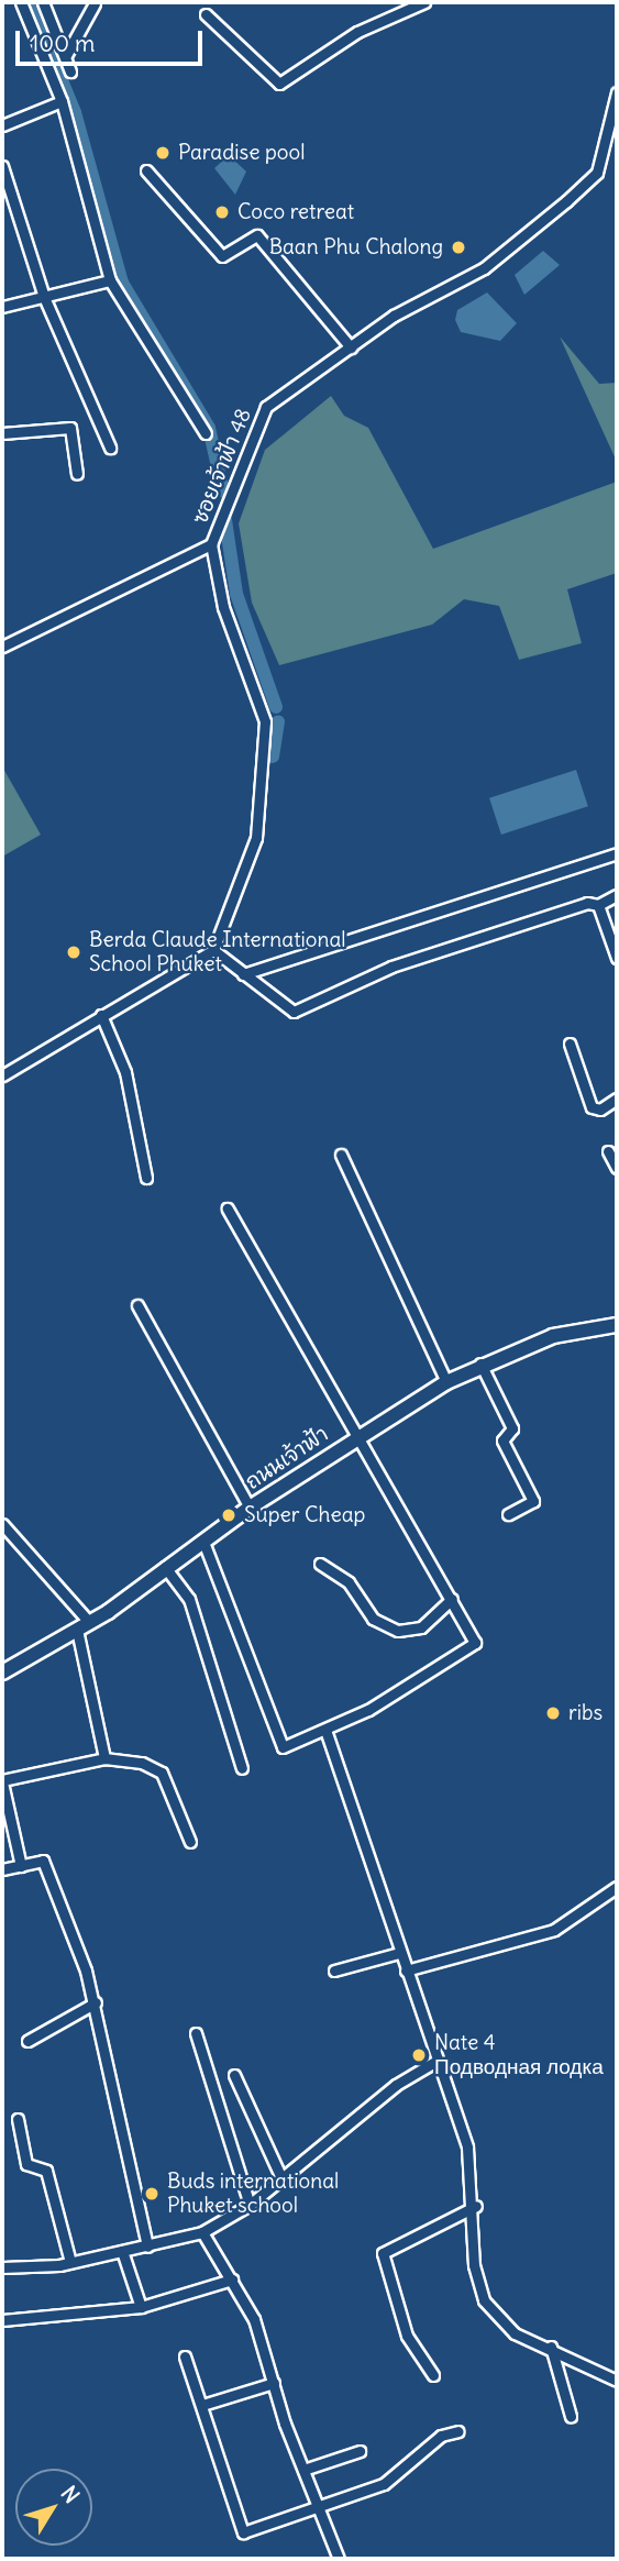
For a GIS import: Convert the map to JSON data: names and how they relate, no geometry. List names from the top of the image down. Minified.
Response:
{"streets":{"main road":["ถนนเจ้าฟ้า"],"street":["ซอยเจ้าฟ้า 48"]},"places":["Paradise pool","Coco retreat","Baan Phu Chalong","Berda Claude International School Phuket","Super Cheap","ribs","Nate 4 Подводная лодка","Buds international Phuket school"],"scale_bar":"100 m","north":"top right"}
